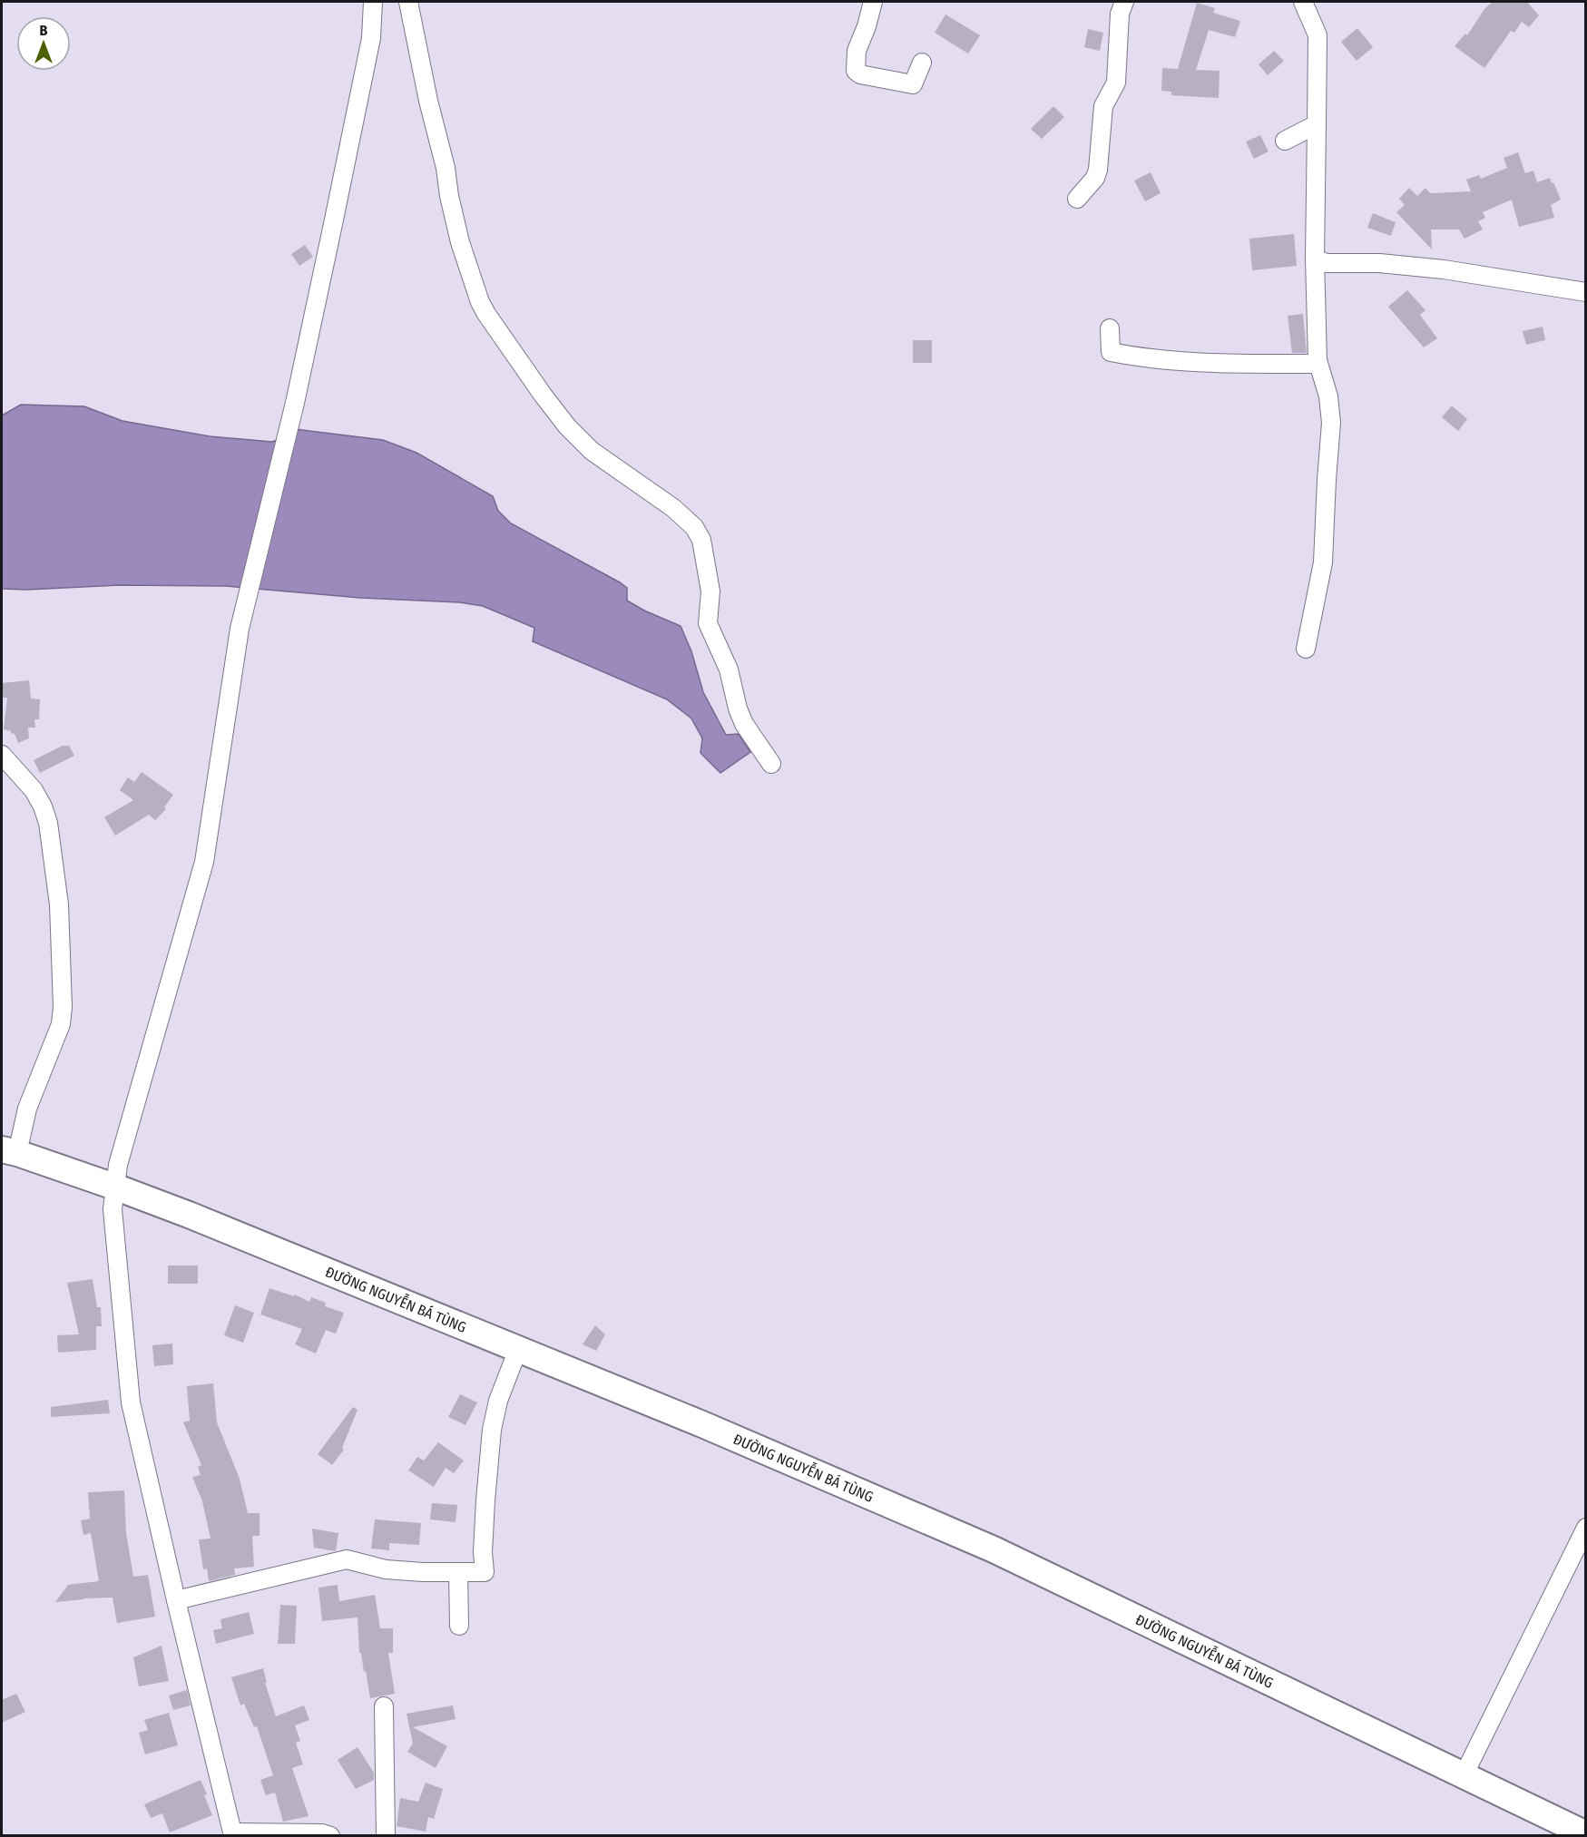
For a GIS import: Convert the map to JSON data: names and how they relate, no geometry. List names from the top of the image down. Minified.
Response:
{"streets":{"main road":["ĐƯỜNG NGUYỄN BÁ TÙNG"]},"north":"top"}
